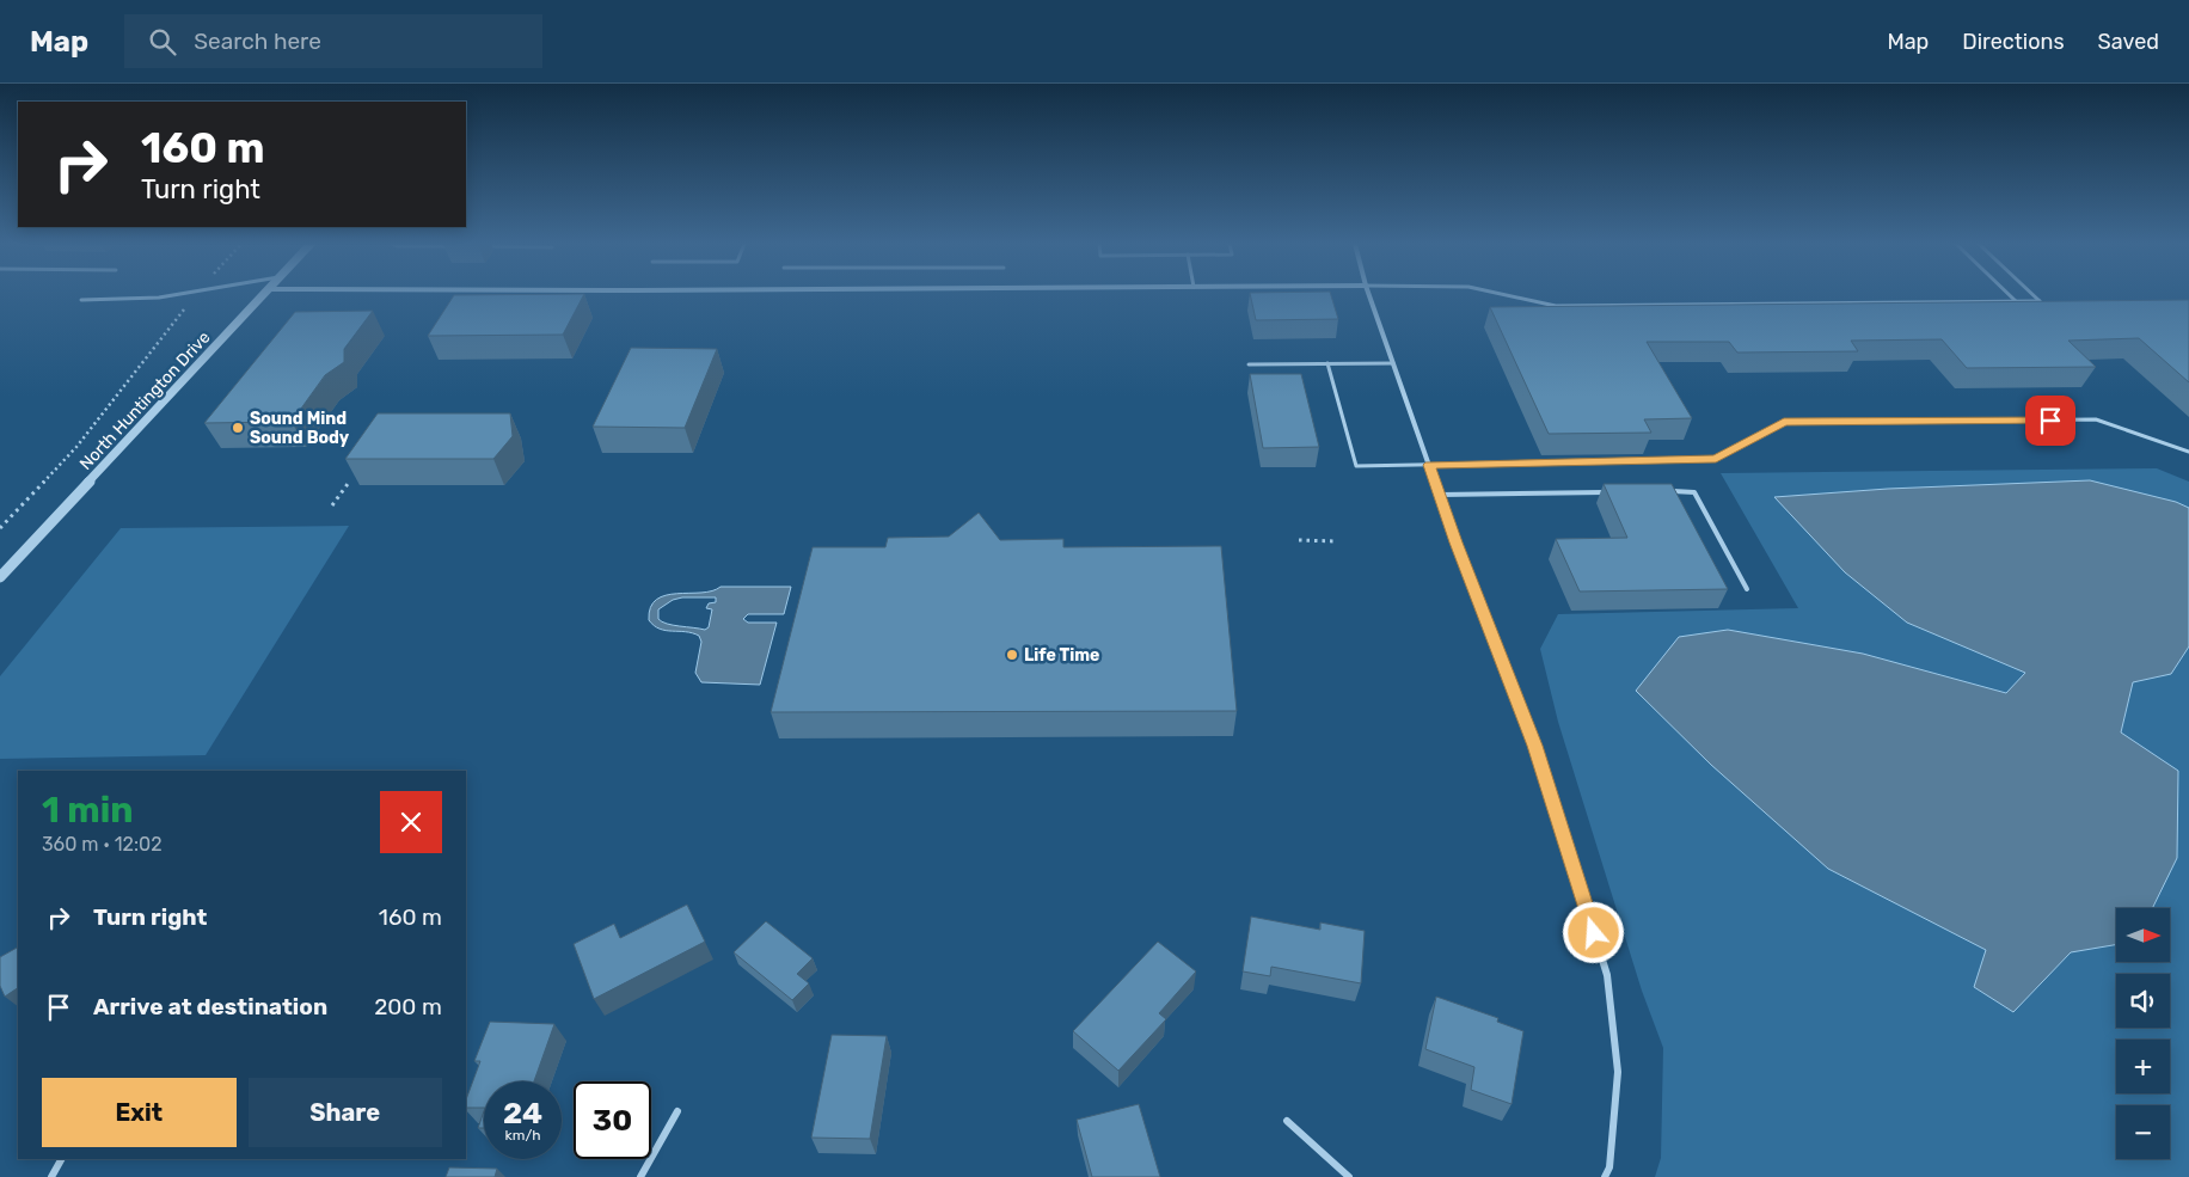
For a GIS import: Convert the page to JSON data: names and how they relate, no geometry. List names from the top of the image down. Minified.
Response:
{"streets":{"street":["North Huntington Drive"]},"places":["Sound Mind Sound Body","Life Time"],"north":"right","page":{"header":"Map","search":"Search here","nav":["Map","Directions","Saved"],"turn":["160 m","Turn right"],"heading":["1 min","360 m · 12:02"],"list":[{"name":"Turn right","value":"160 m"},{"name":"Arrive at destination","value":"200 m"}],"map_buttons":["+","−"],"buttons":["Exit","Share"],"speed":"24 km/h","limit":"30"}}
